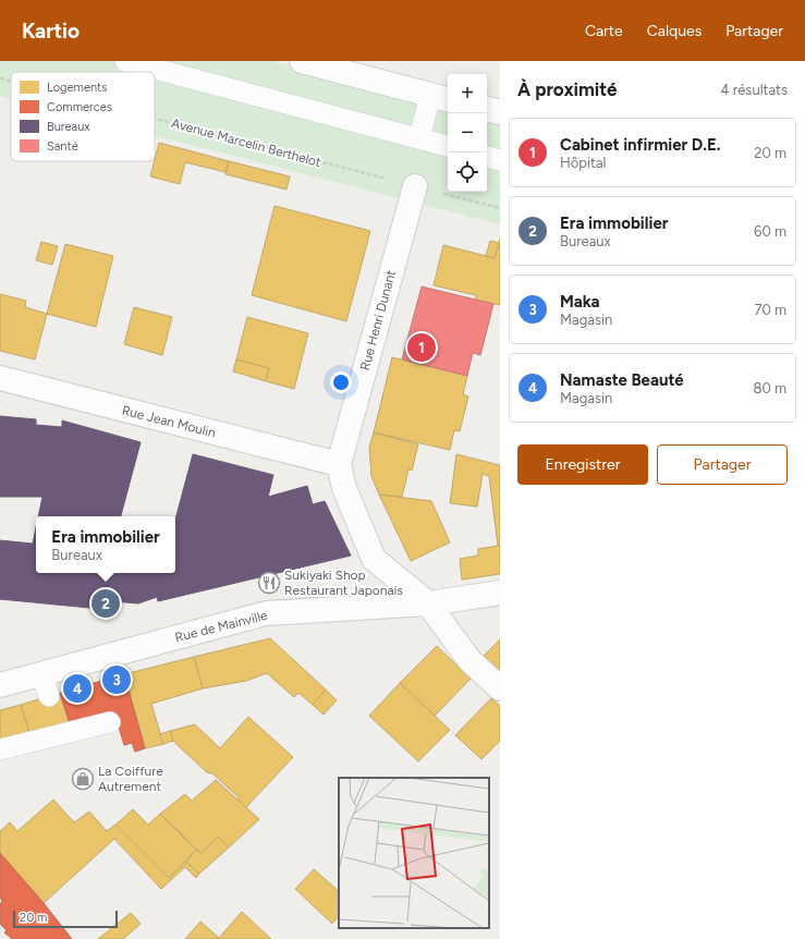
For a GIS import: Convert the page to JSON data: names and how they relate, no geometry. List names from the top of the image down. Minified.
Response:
{"streets":{"street":["Rue Henri Dunant","Rue Jean Moulin","Rue de Mainville"],"path":["Avenue Marcelin Berthelot"]},"crossings":[["Rue Henri Dunant","Rue Jean Moulin"],["Rue Henri Dunant","Rue de Mainville"]],"places":{"restaurant":["Sukiyaki Shop Restaurant Japonais"],"shop":["La Coiffure Autrement"]},"legend":["Logements","Commerces","Bureaux","Santé"],"scale_bar":"20 m","page":{"header":"Kartio","nav":["Carte","Calques","Partager"],"heading":["À proximité","4 résultats"],"map_buttons":["+","−"],"list":[{"mark":"1","name":"Cabinet infirmier D.E.","note":"Hôpital","value":"20 m"},{"mark":"2","name":"Era immobilier","note":"Bureaux","value":"60 m"},{"mark":"3","name":"Maka","note":"Magasin","value":"70 m"},{"mark":"4","name":"Namaste Beauté","note":"Magasin","value":"80 m"}],"pins":["1","2","3","4"],"buttons":["Enregistrer","Partager"],"popup":["Era immobilier","Bureaux"],"scale":"20 m"}}
